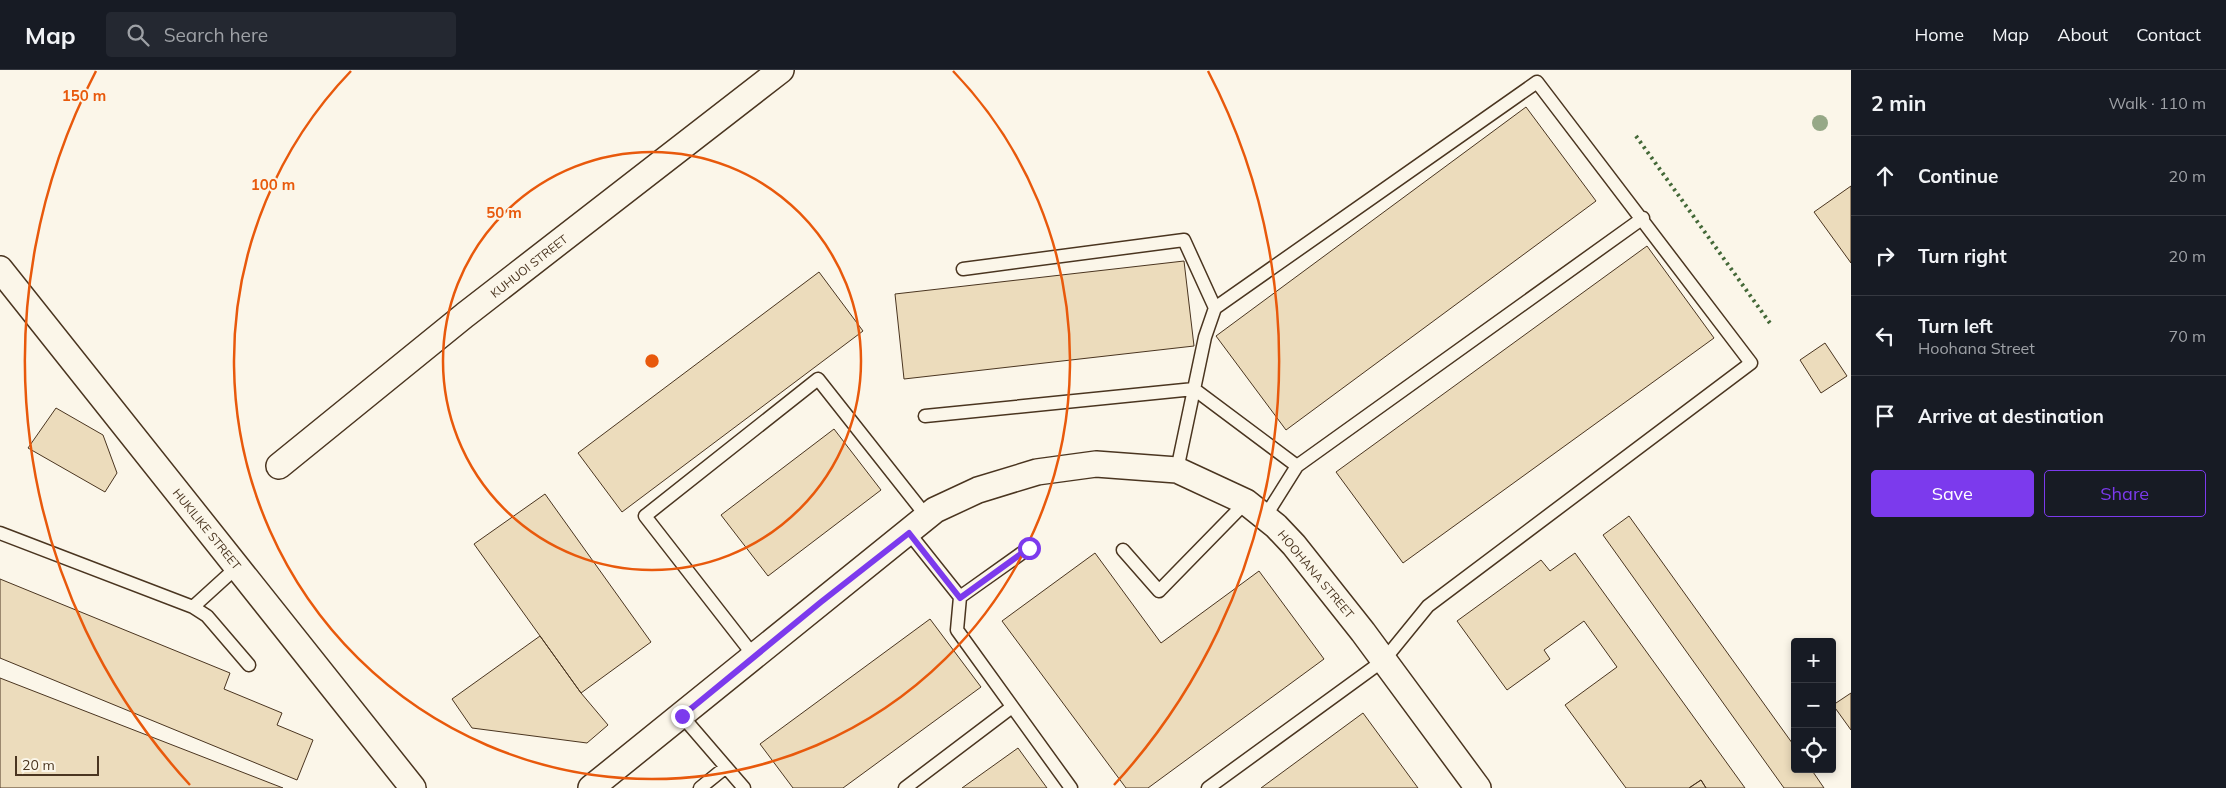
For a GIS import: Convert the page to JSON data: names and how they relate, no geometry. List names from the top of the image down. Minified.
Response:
{"streets":{"street":["KUHUOI STREET","HUKILIKE STREET","HOOHANA STREET"]},"scale_bar":"20 m","page":{"header":"Map","search":"Search here","nav":["Home","Map","About","Contact"],"heading":["2 min","Walk · 110 m"],"list":[["Continue","20 m"],["Turn right","20 m"],["Turn left","Hoohana Street","70 m"],"Arrive at destination"],"buttons":["Save","Share"],"map_buttons":["+","−"],"scale":"20 m"},"rings":["150 m","100 m","50 m"]}
